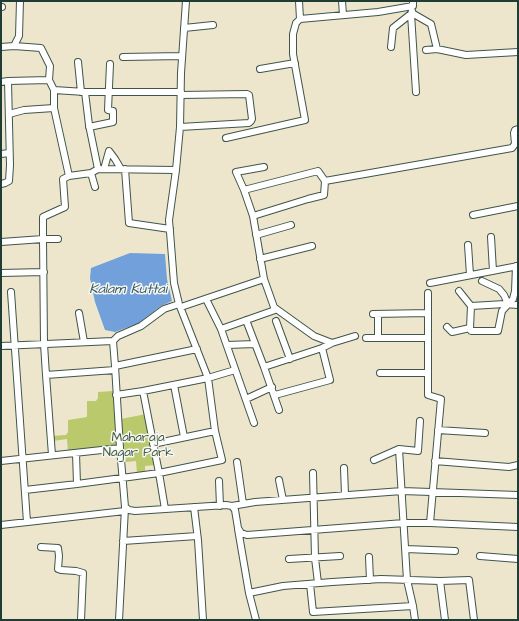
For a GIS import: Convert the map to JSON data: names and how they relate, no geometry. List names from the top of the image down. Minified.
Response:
{"water":["Kalam Kuttai"],"parks":["Maharaja Nagar Park"]}
